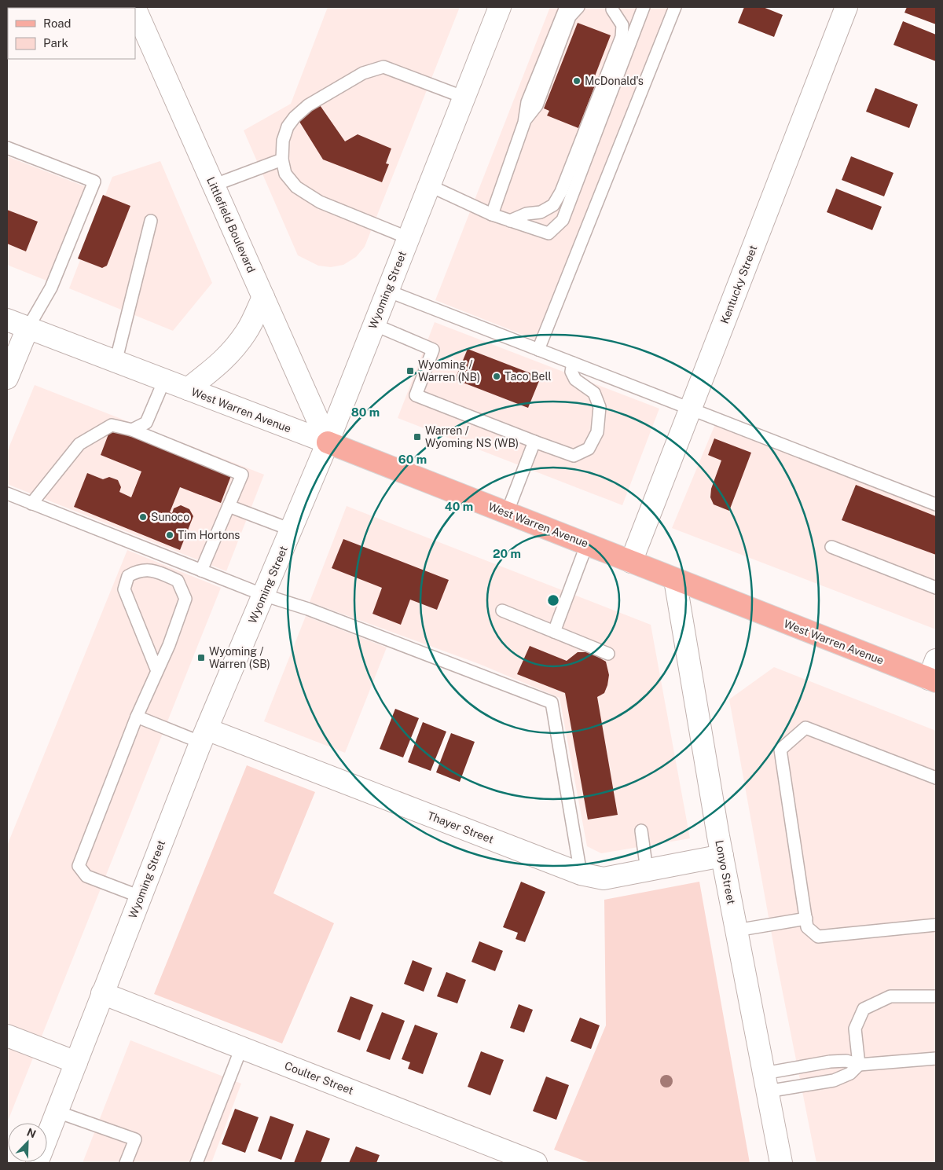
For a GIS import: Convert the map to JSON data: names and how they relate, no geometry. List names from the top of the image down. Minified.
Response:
{"streets":{"main road":["West Warren Avenue"],"street":["Littlefield Boulevard","Kentucky Street","Wyoming Street","Thayer Street","Lonyo Street","Coulter Street"]},"crossings":[["Littlefield Boulevard","Wyoming Street"],["Littlefield Boulevard","West Warren Avenue"],["Kentucky Street","West Warren Avenue"],["Wyoming Street","West Warren Avenue"],["Wyoming Street","Thayer Street"],["Wyoming Street","Coulter Street"],["West Warren Avenue","Lonyo Street"],["Thayer Street","Lonyo Street"]],"places":{"other":["McDonald's","Taco Bell","Sunoco","Tim Hortons"],"transit":["Wyoming / Warren (NB)","Warren / Wyoming NS (WB)","Wyoming / Warren (SB)"]},"legend":["Road","Park"],"north":"top right","rings":["80 m","60 m","40 m","20 m"]}
